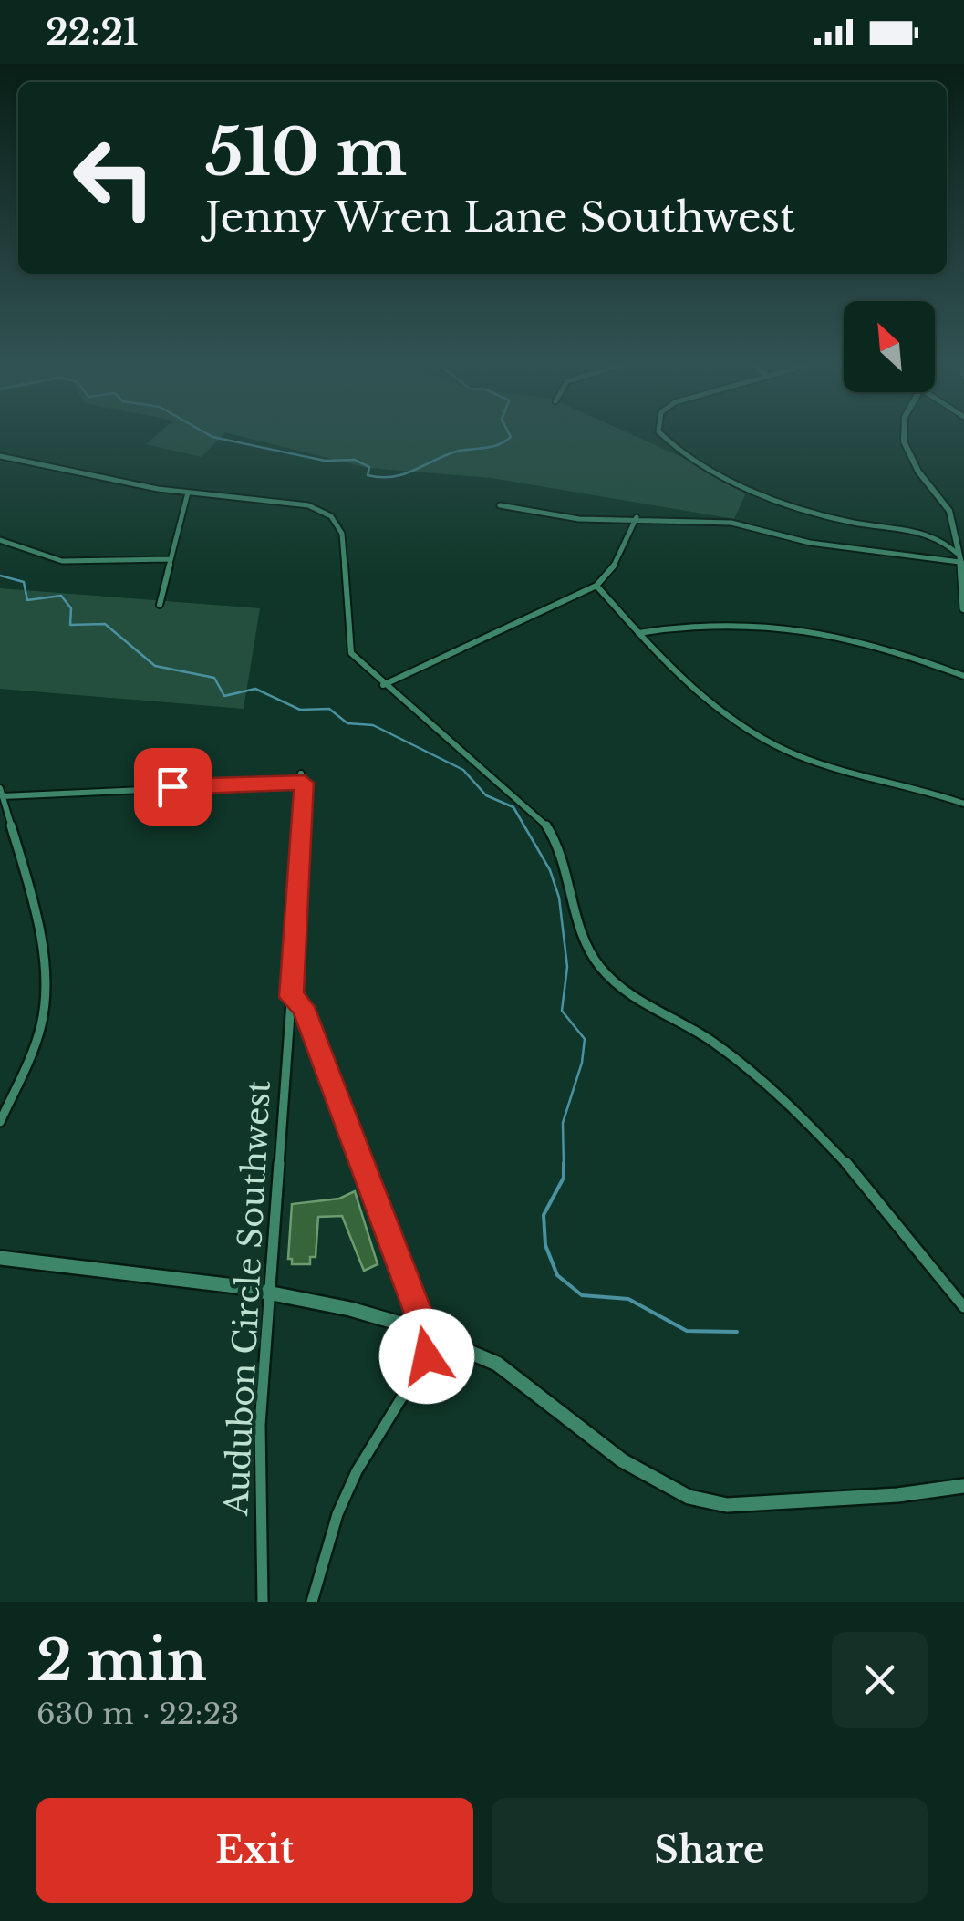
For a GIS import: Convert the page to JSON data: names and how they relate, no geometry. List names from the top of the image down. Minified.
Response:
{"streets":{"street":["Audubon Circle Southwest"]},"north":"top left","page":{"status":"22:21","turn":["510 m","Jenny Wren Lane Southwest"],"heading":["2 min","630 m · 22:23"],"buttons":["Exit","Share"]}}
